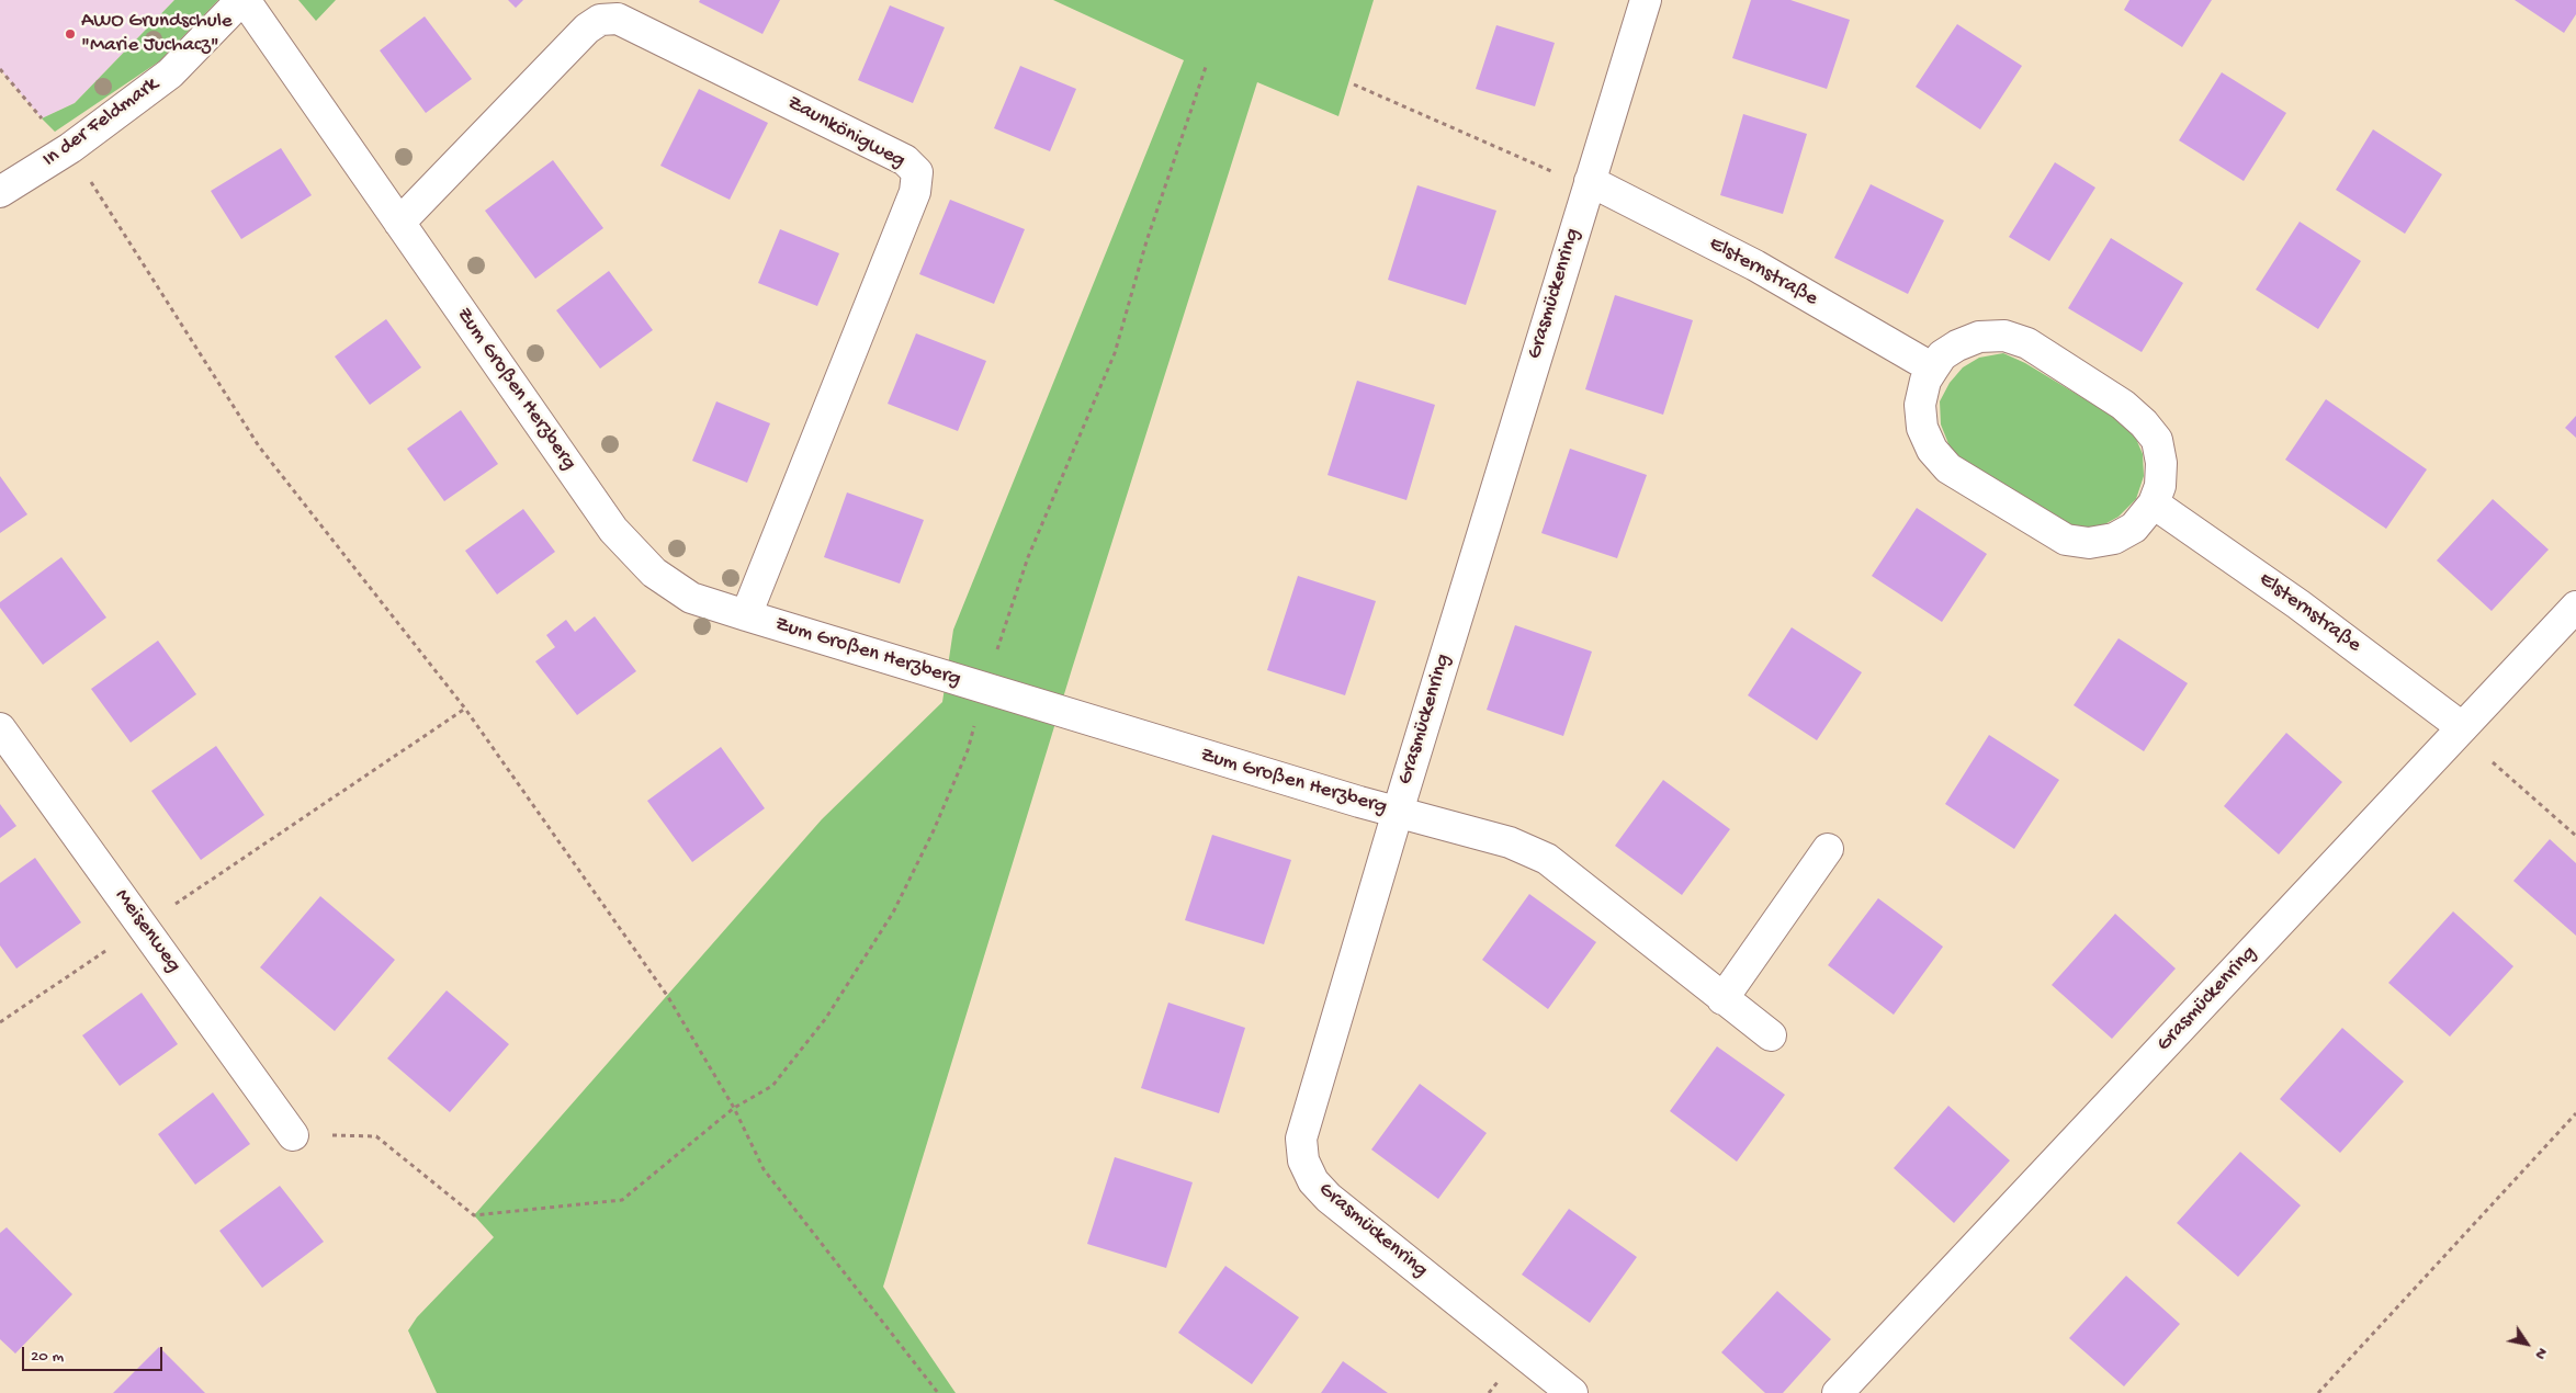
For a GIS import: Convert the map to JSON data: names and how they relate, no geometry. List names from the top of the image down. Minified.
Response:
{"streets":{"street":["In der Feldmark","Zaunkönigweg","Elsternstraße","Grasmückenring","Zum Großen Herzberg","Meisenweg"]},"crossings":[["In der Feldmark","Zum Großen Herzberg"],["Zaunkönigweg","Zum Großen Herzberg"],["Elsternstraße","Grasmückenring"],["Grasmückenring","Zum Großen Herzberg"]],"places":["AWO Grundschule \"Marie Juchacz\""],"scale_bar":"20 m","north":"bottom right"}
